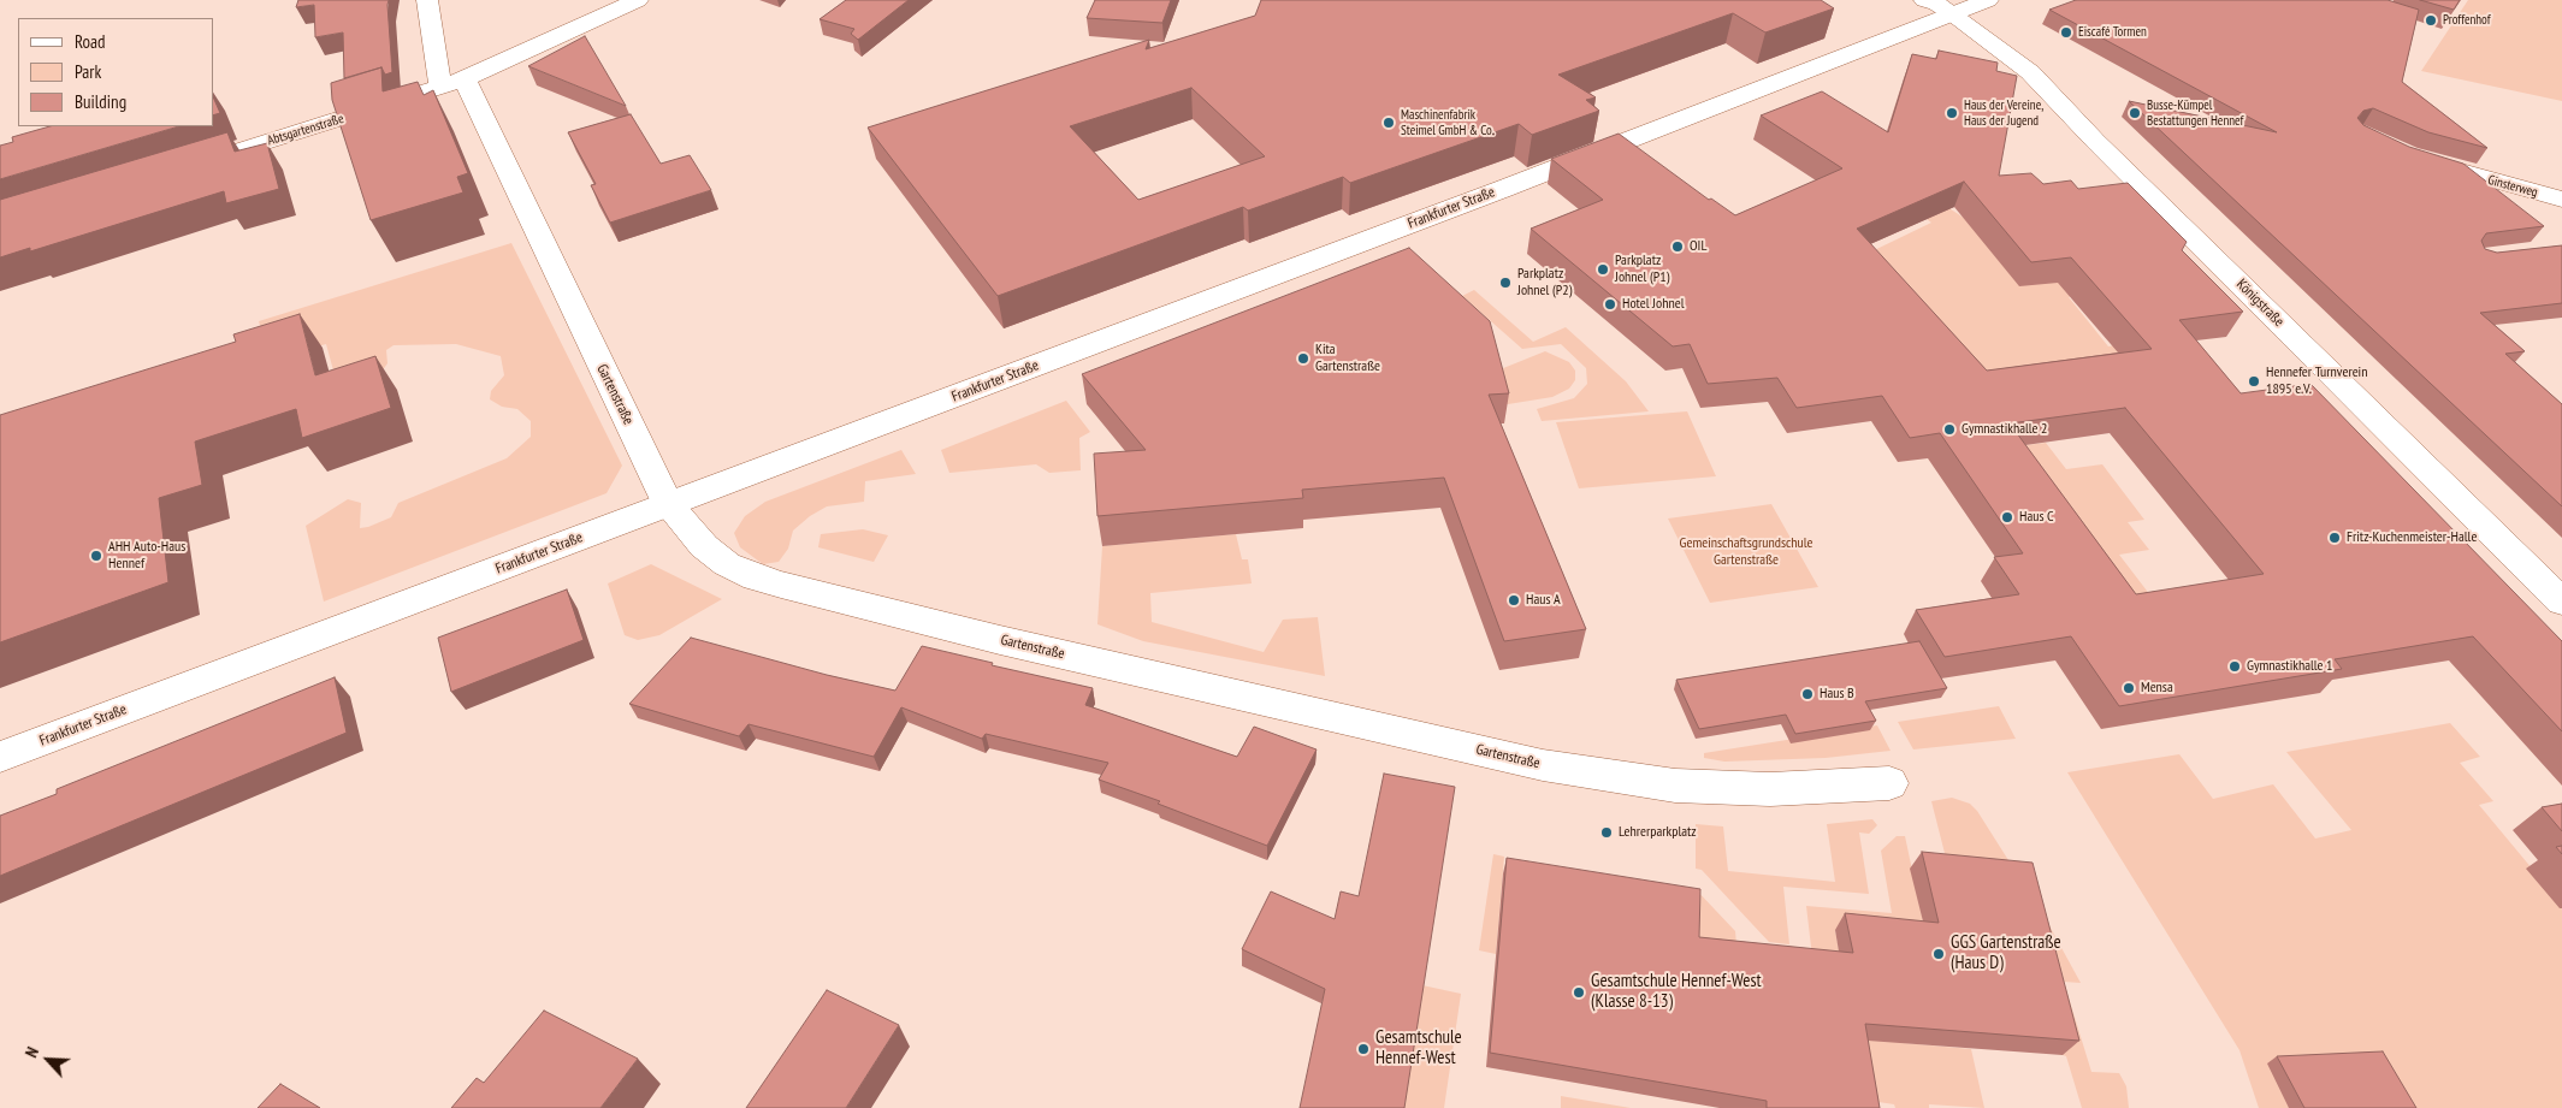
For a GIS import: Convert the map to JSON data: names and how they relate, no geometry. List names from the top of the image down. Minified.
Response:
{"streets":{"street":["Abtsgartenstraße","Ginsterweg","Frankfurter Straße","Königstraße","Gartenstraße"]},"crossings":[["Abtsgartenstraße","Gartenstraße"],["Frankfurter Straße","Königstraße"],["Frankfurter Straße","Gartenstraße"]],"parks":["Gemeinschaftsgrundschule Gartenstraße"],"places":["Proffenhof","Eiscafé Tormen","Haus der Vereine, Haus der Jugend","Busse-Kümpel Bestattungen Hennef","Maschinenfabrik Steimel GmbH & Co.","OIL","Parkplatz Johnel (P1)","Parkplatz Johnel (P2)","Hotel Johnel","Kita Gartenstraße","Hennefer Turnverein 1895 e.V.","Gymnastikhalle 2","Haus C","Fritz-Kuchenmeister-Halle","AHH Auto-Haus Hennef","Haus A","Gymnastikhalle 1","Mensa","Haus B","Lehrerparkplatz","GGS Gartenstraße (Haus D)","Gesamtschule Hennef-West (Klasse 8-13)","Gesamtschule Hennef-West"],"legend":["Road","Park","Building"],"north":"top left"}
